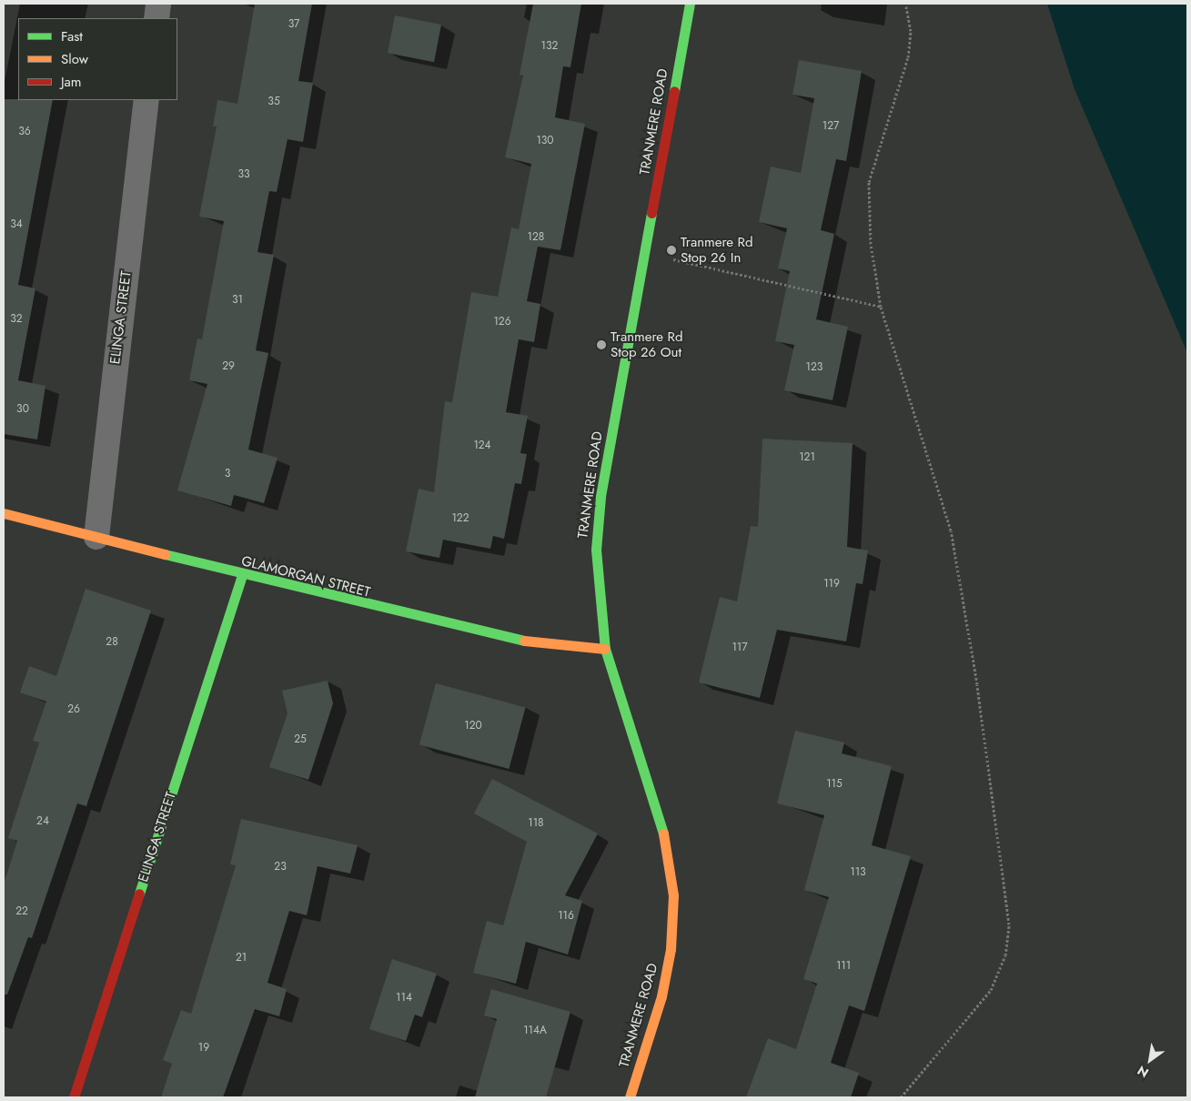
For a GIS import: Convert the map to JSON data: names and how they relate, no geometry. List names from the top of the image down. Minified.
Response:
{"streets":{"street":["TRANMERE ROAD","ELINGA STREET","GLAMORGAN STREET"]},"crossings":[["TRANMERE ROAD","GLAMORGAN STREET"],["ELINGA STREET","GLAMORGAN STREET"]],"places":["Tranmere Rd Stop 26 In","Tranmere Rd Stop 26 Out"],"house_numbers":["37","132","35","127","36","130","33","34","128","31","32","126","29","123","30","124","121","3","122","119","28","117","26","120","25","115","24","118","23","113","22","116","21","111","114","114A","19"],"legend":["Fast","Slow","Jam"],"north":"bottom left"}
